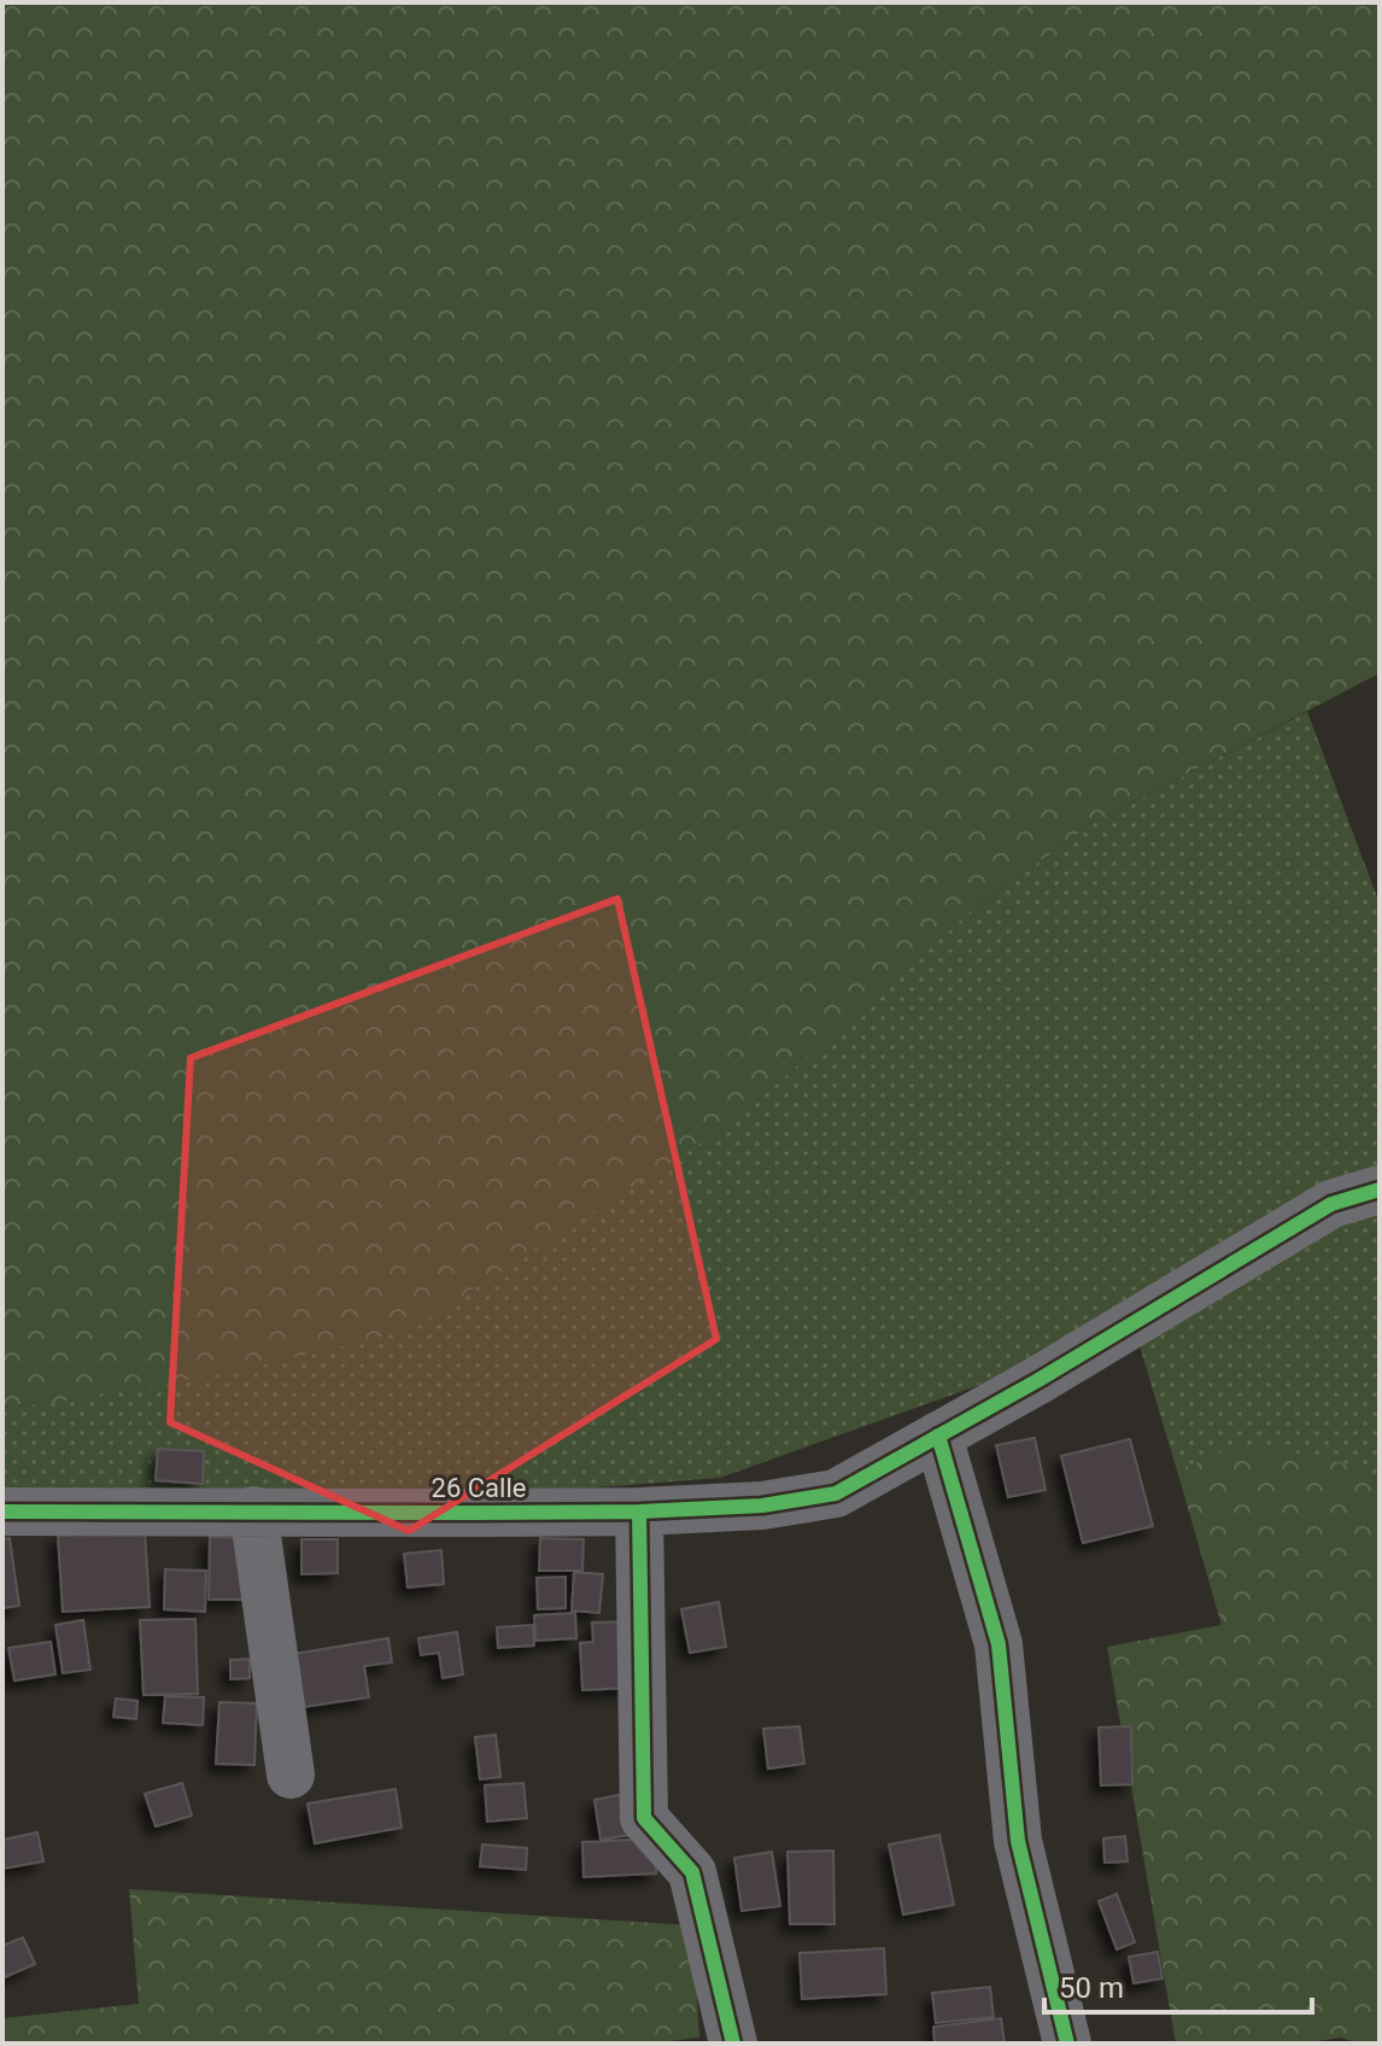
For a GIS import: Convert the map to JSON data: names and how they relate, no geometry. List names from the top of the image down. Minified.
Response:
{"streets":{"street":["26 Calle"]},"scale_bar":"50 m"}
